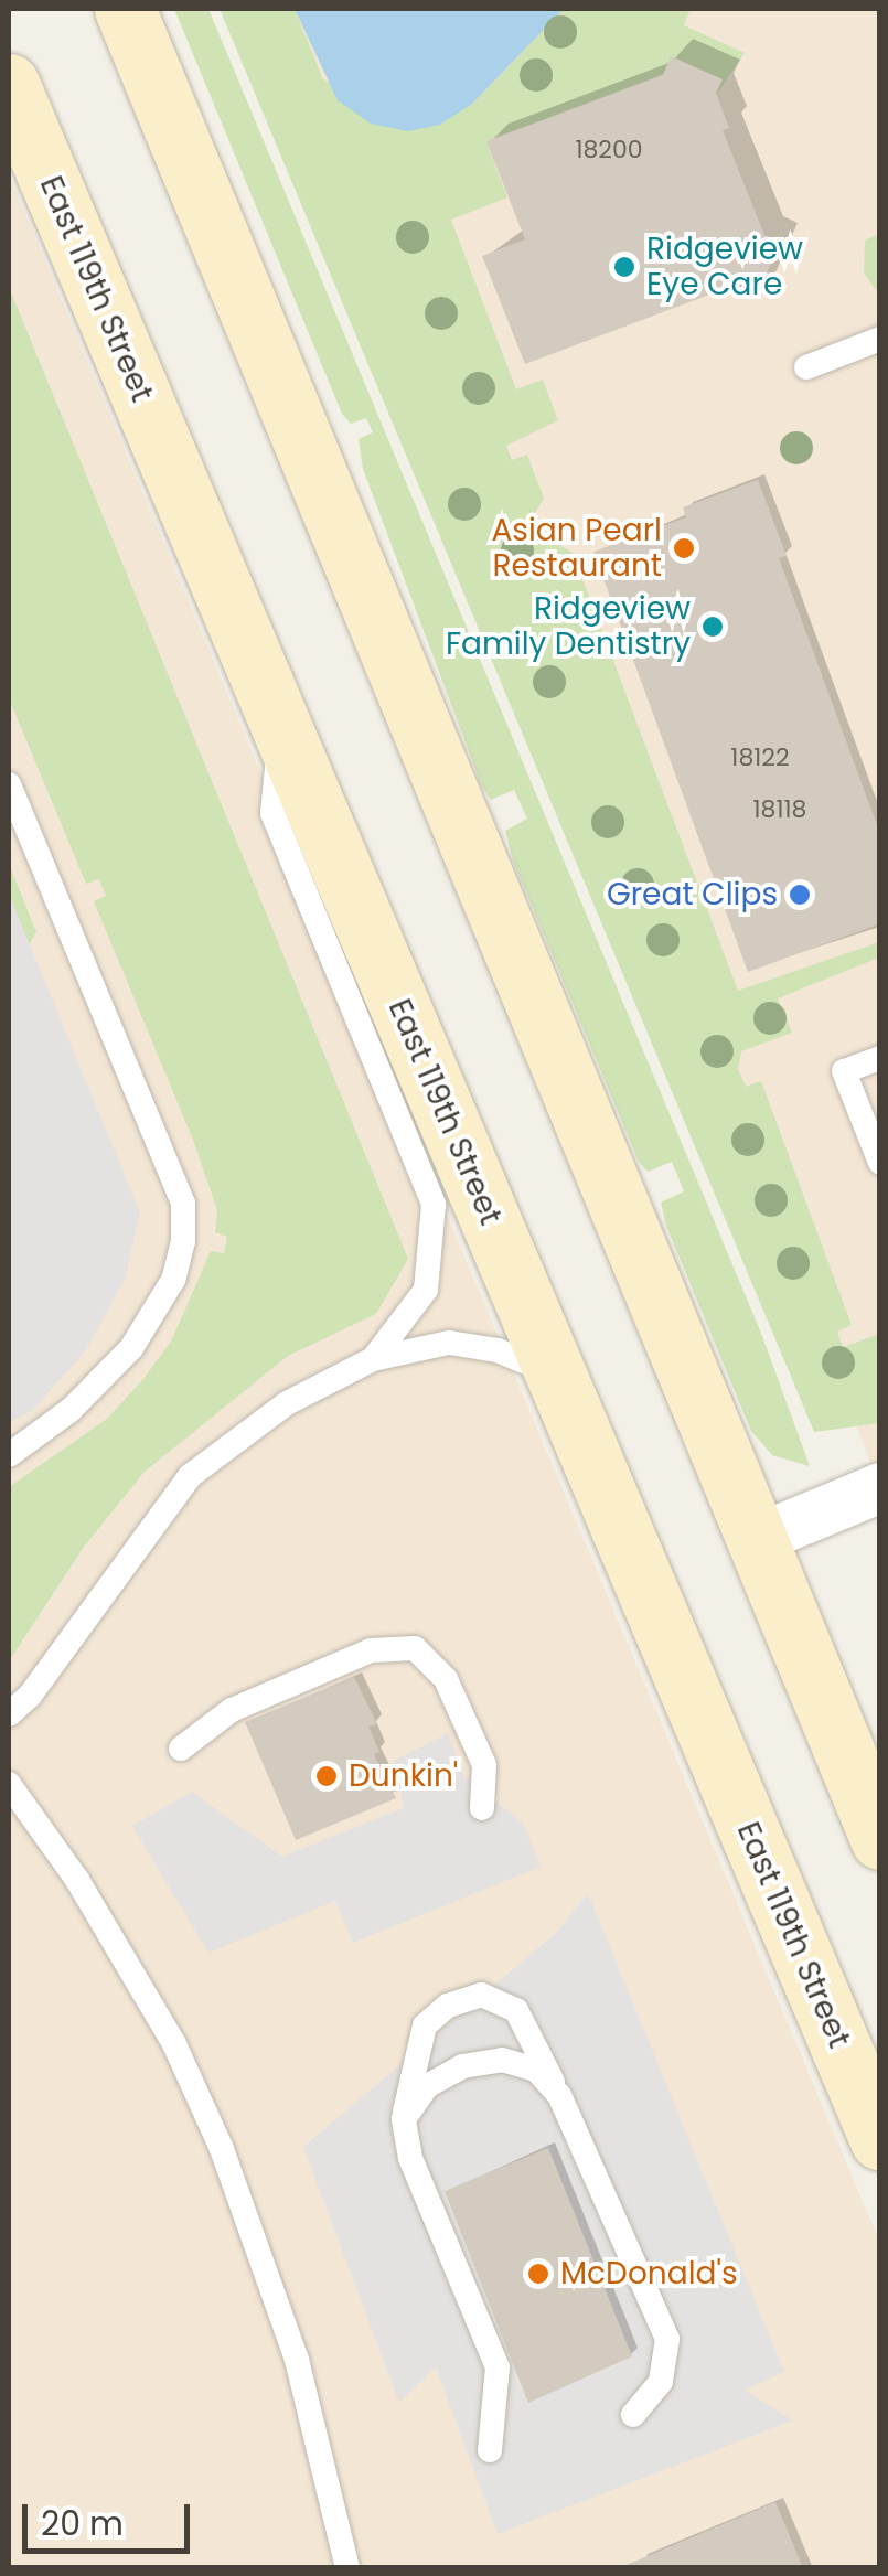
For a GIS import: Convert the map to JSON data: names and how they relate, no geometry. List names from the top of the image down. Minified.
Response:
{"streets":{"main road":["East 119th Street"]},"places":["Ridgeview Eye Care","Asian Pearl Restaurant","Ridgeview Family Dentistry","Great Clips","Dunkin'","McDonald's"],"house_numbers":["18200","18122","18118"],"scale_bar":"20 m"}
